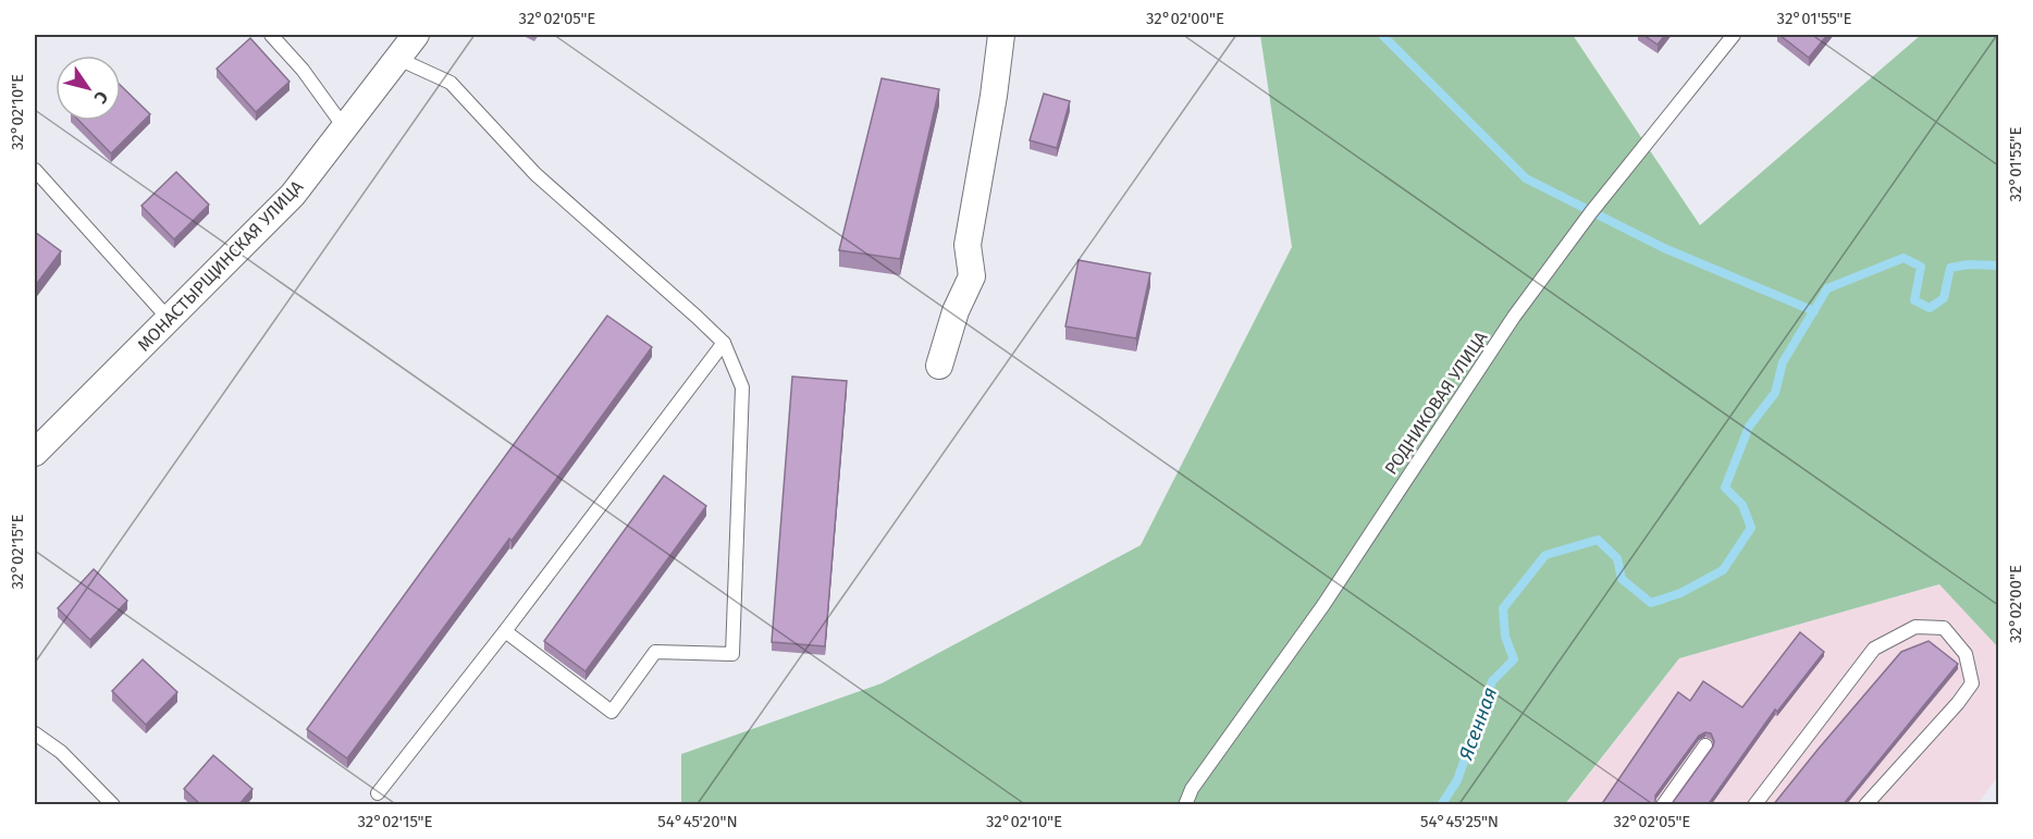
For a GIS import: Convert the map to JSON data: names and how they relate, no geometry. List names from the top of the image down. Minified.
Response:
{"streets":{"street":["МОНАСТЫРЩИНСКАЯ УЛИЦА"],"lane":["РОДНИКОВАЯ УЛИЦА"]},"water":["Ясенная"],"north":"bottom right","coordinates":["32°02'05\"E","32°02'00\"E","32°01'55\"E","32°02'10\"E","32°02'15\"E","54°45'20\"N","54°45'25\"N"]}
